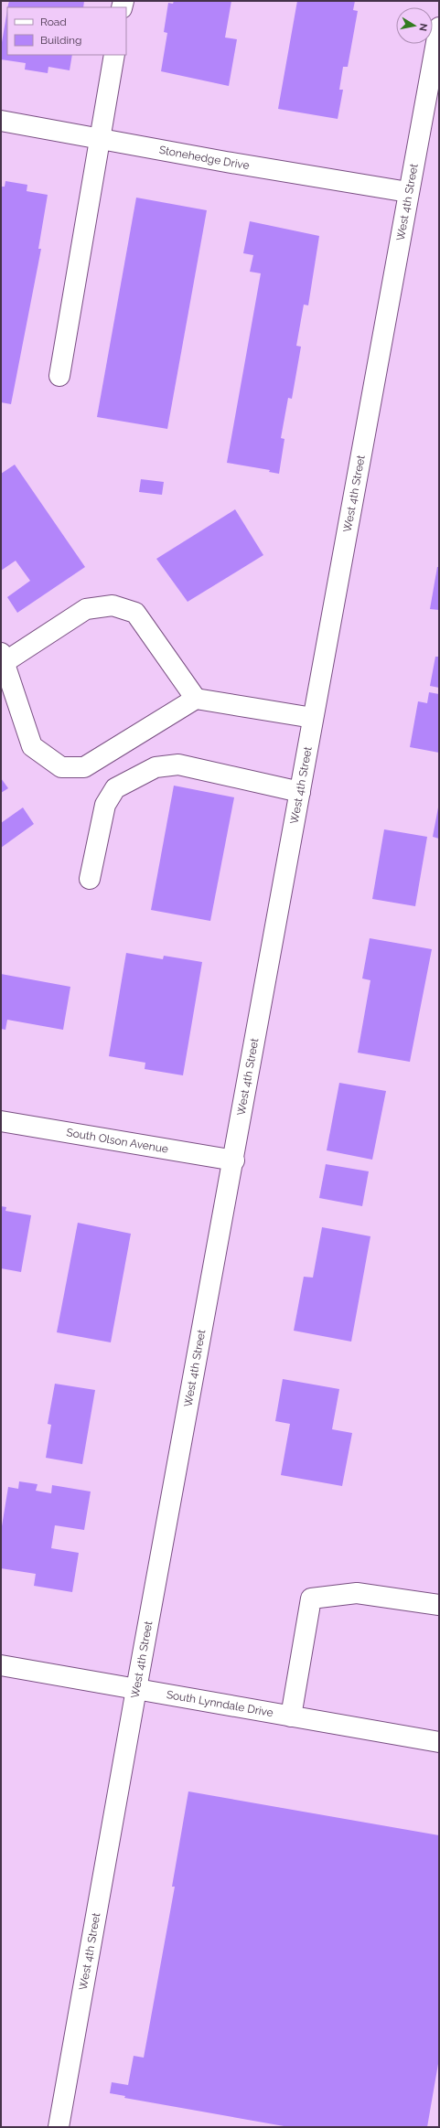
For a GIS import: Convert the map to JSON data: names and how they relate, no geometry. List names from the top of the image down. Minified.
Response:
{"streets":{"street":["Stonehedge Drive","West 4th Street","South Olson Avenue","South Lynndale Drive"]},"crossings":[["Stonehedge Drive","West 4th Street"],["West 4th Street","South Olson Avenue"],["West 4th Street","South Lynndale Drive"]],"legend":["Road","Building"],"north":"right"}
